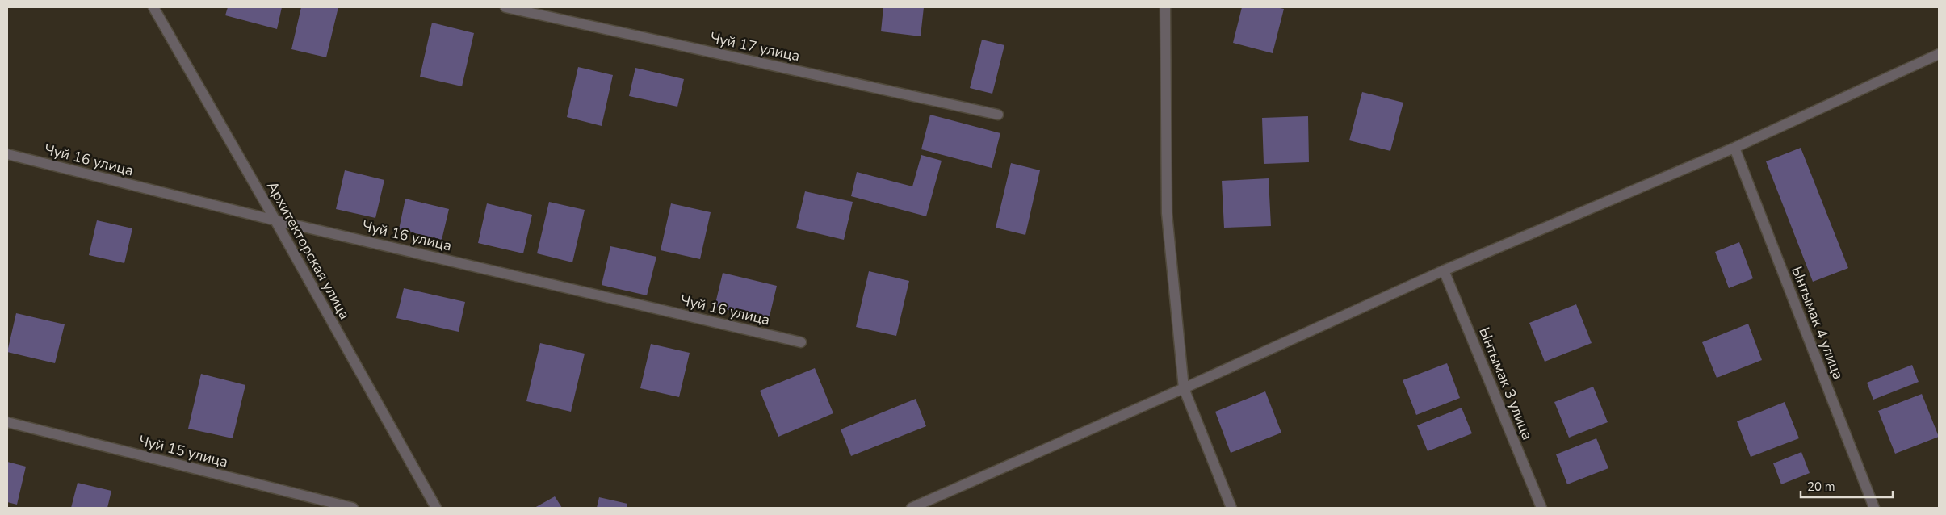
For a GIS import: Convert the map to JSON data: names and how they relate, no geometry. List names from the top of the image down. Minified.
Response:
{"streets":{"street":["Чуй 17 улица","Чуй 16 улица","Архитекторская улица","Ынтымак 4 улица","Ынтымак 3 улица","Чуй 15 улица"]},"crossings":[["Чуй 16 улица","Архитекторская улица"]],"scale_bar":"20 m"}
